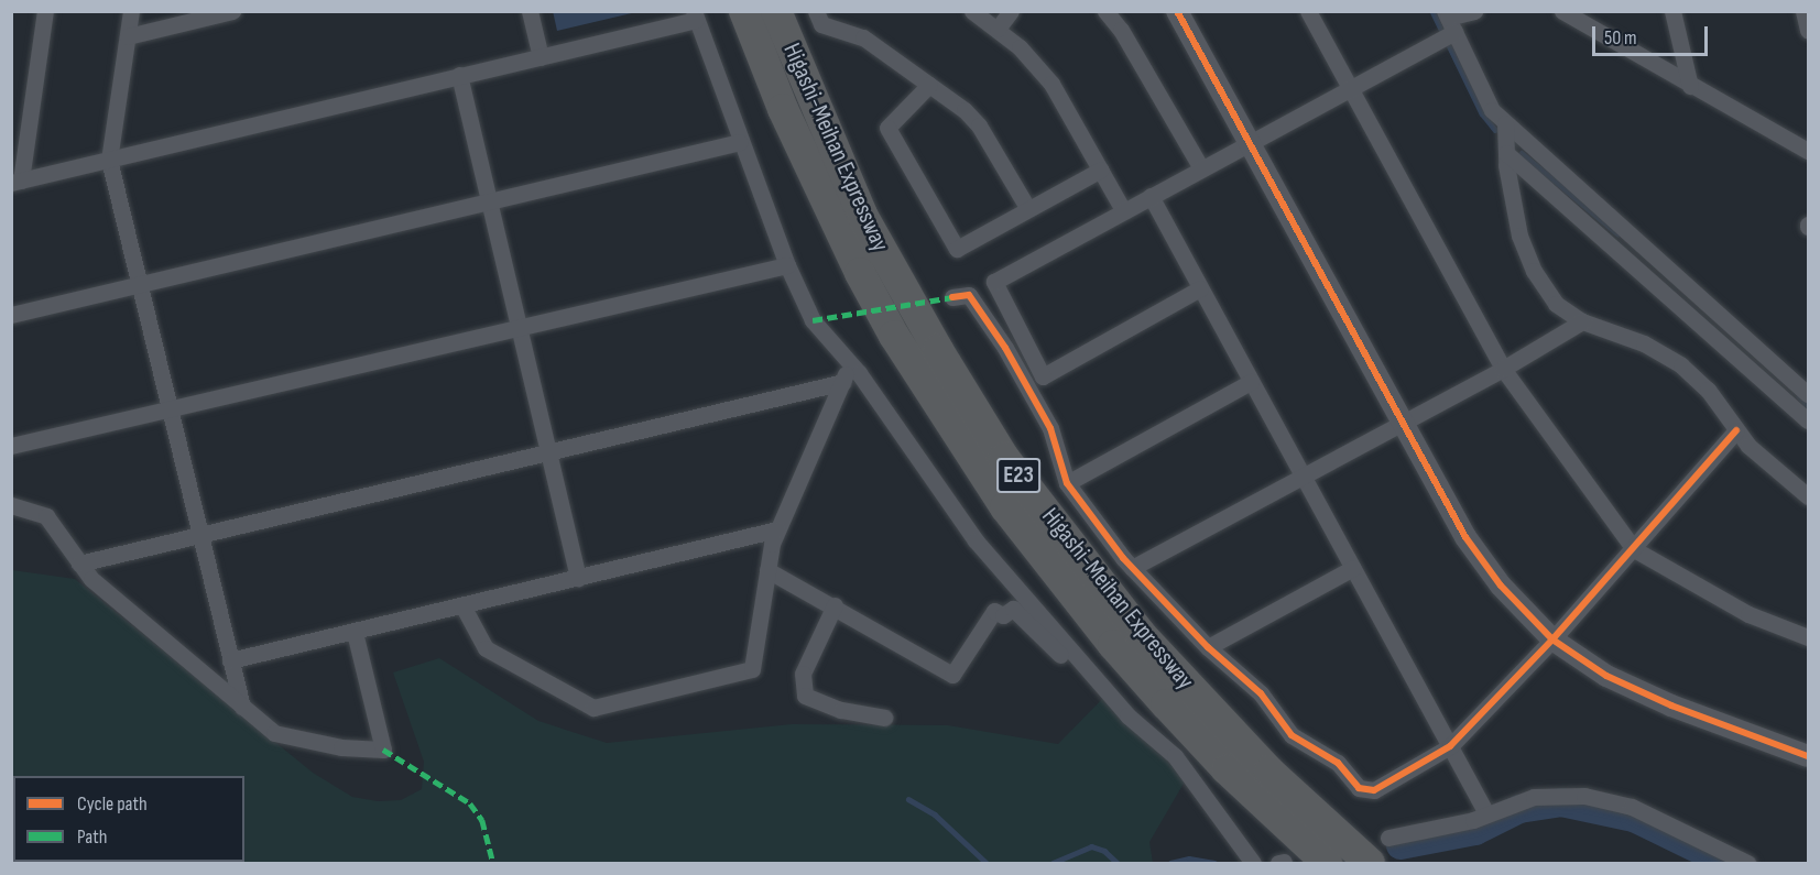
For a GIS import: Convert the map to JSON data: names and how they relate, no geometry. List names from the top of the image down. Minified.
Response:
{"streets":{"highway":["Higashi-Meihan Expressway","E23"]},"legend":["Cycle path","Path"],"scale_bar":"50 m"}
